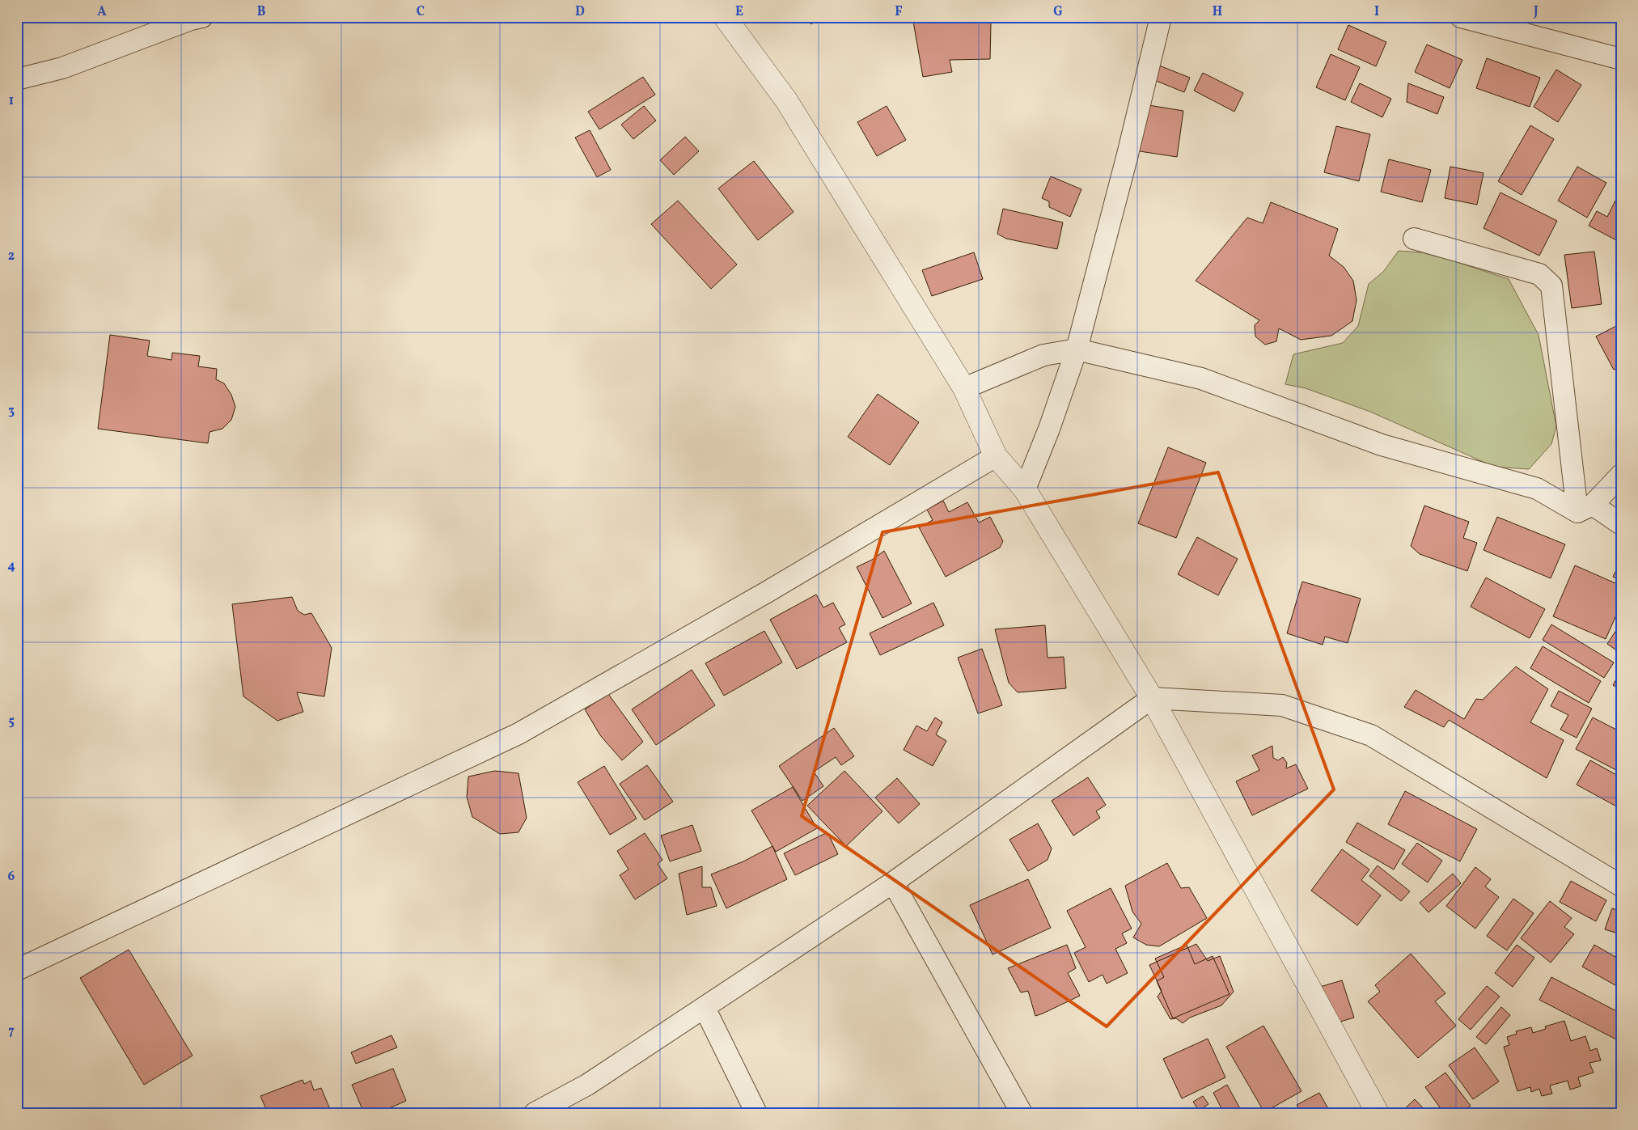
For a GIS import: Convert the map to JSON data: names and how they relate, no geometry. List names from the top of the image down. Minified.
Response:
{"grid":{"columns":["A","B","C","D","E","F","G","H","I","J"],"rows":["1","2","3","4","5","6","7"]}}
